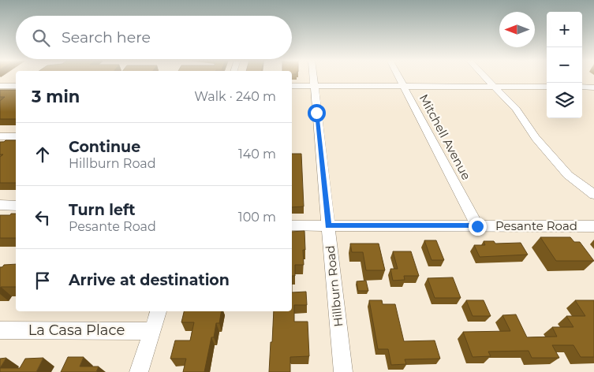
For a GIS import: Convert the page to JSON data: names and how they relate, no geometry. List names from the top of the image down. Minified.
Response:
{"streets":{"street":["Mitchell Avenue","Pesante Road","Hillburn Road","La Casa Place"]},"crossings":[["Mitchell Avenue","Pesante Road"],["Pesante Road","Hillburn Road"]],"north":"left","page":{"map_buttons":["+","−"],"search":"Search here","heading":["3 min","Walk · 240 m"],"list":[["Continue","Hillburn Road","140 m"],["Turn left","Pesante Road","100 m"],"Arrive at destination"]}}
